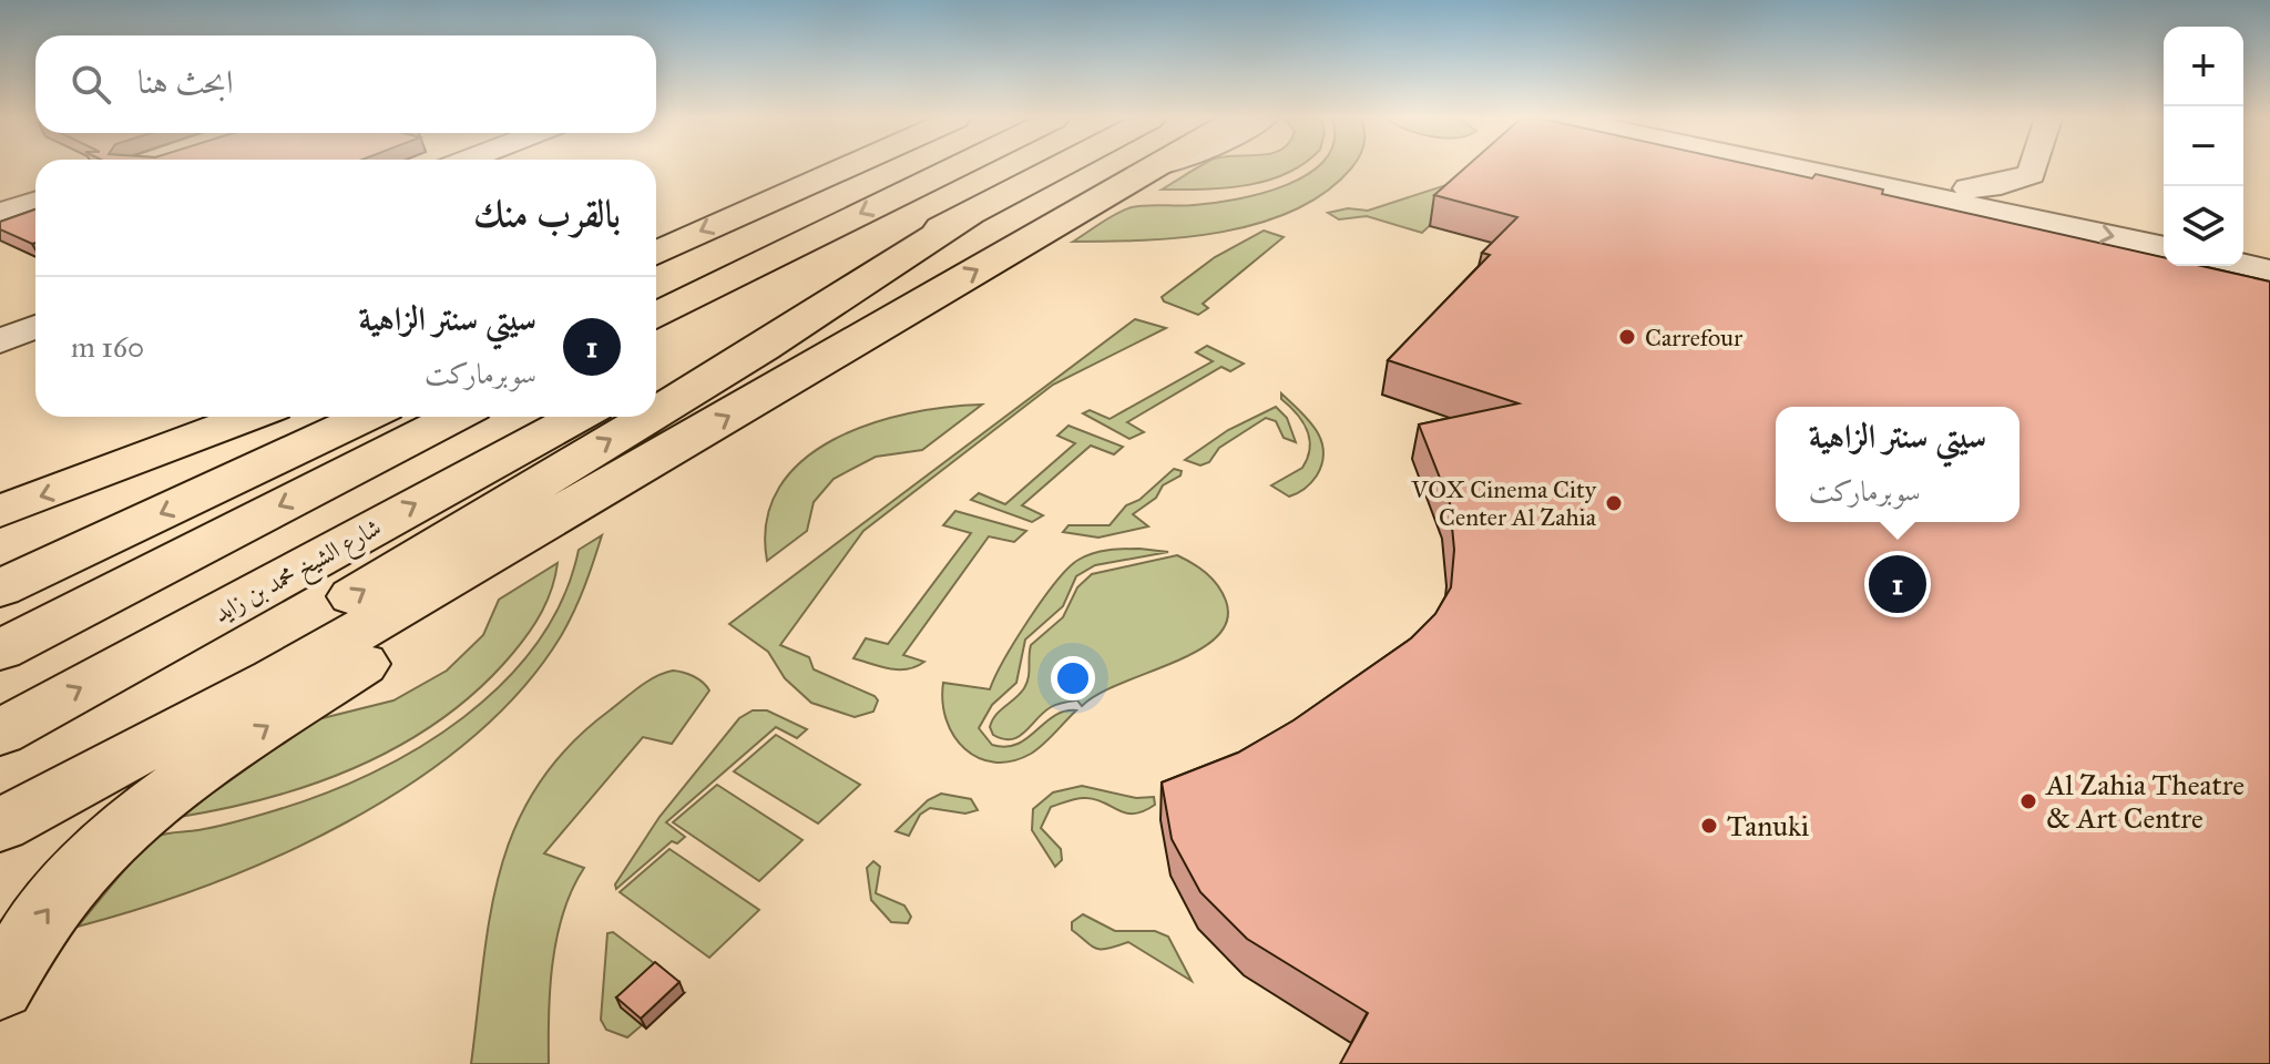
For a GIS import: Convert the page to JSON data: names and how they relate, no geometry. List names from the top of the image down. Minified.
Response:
{"streets":{"highway":["شارع الشيخ محمد بن زايد"]},"places":["Carrefour","VOX Cinema City Center Al Zahia","Al Zahia Theatre & Art Centre","Tanuki"],"page":{"map_buttons":["+","−"],"search":"ابحث هنا","heading":"بالقرب منك","list":[{"mark":"1","name":"سيتي سنتر الزاهية","note":"سوبرماركت","value":"160 m"}],"popup":["سيتي سنتر الزاهية","سوبرماركت"],"pins":"1"}}
